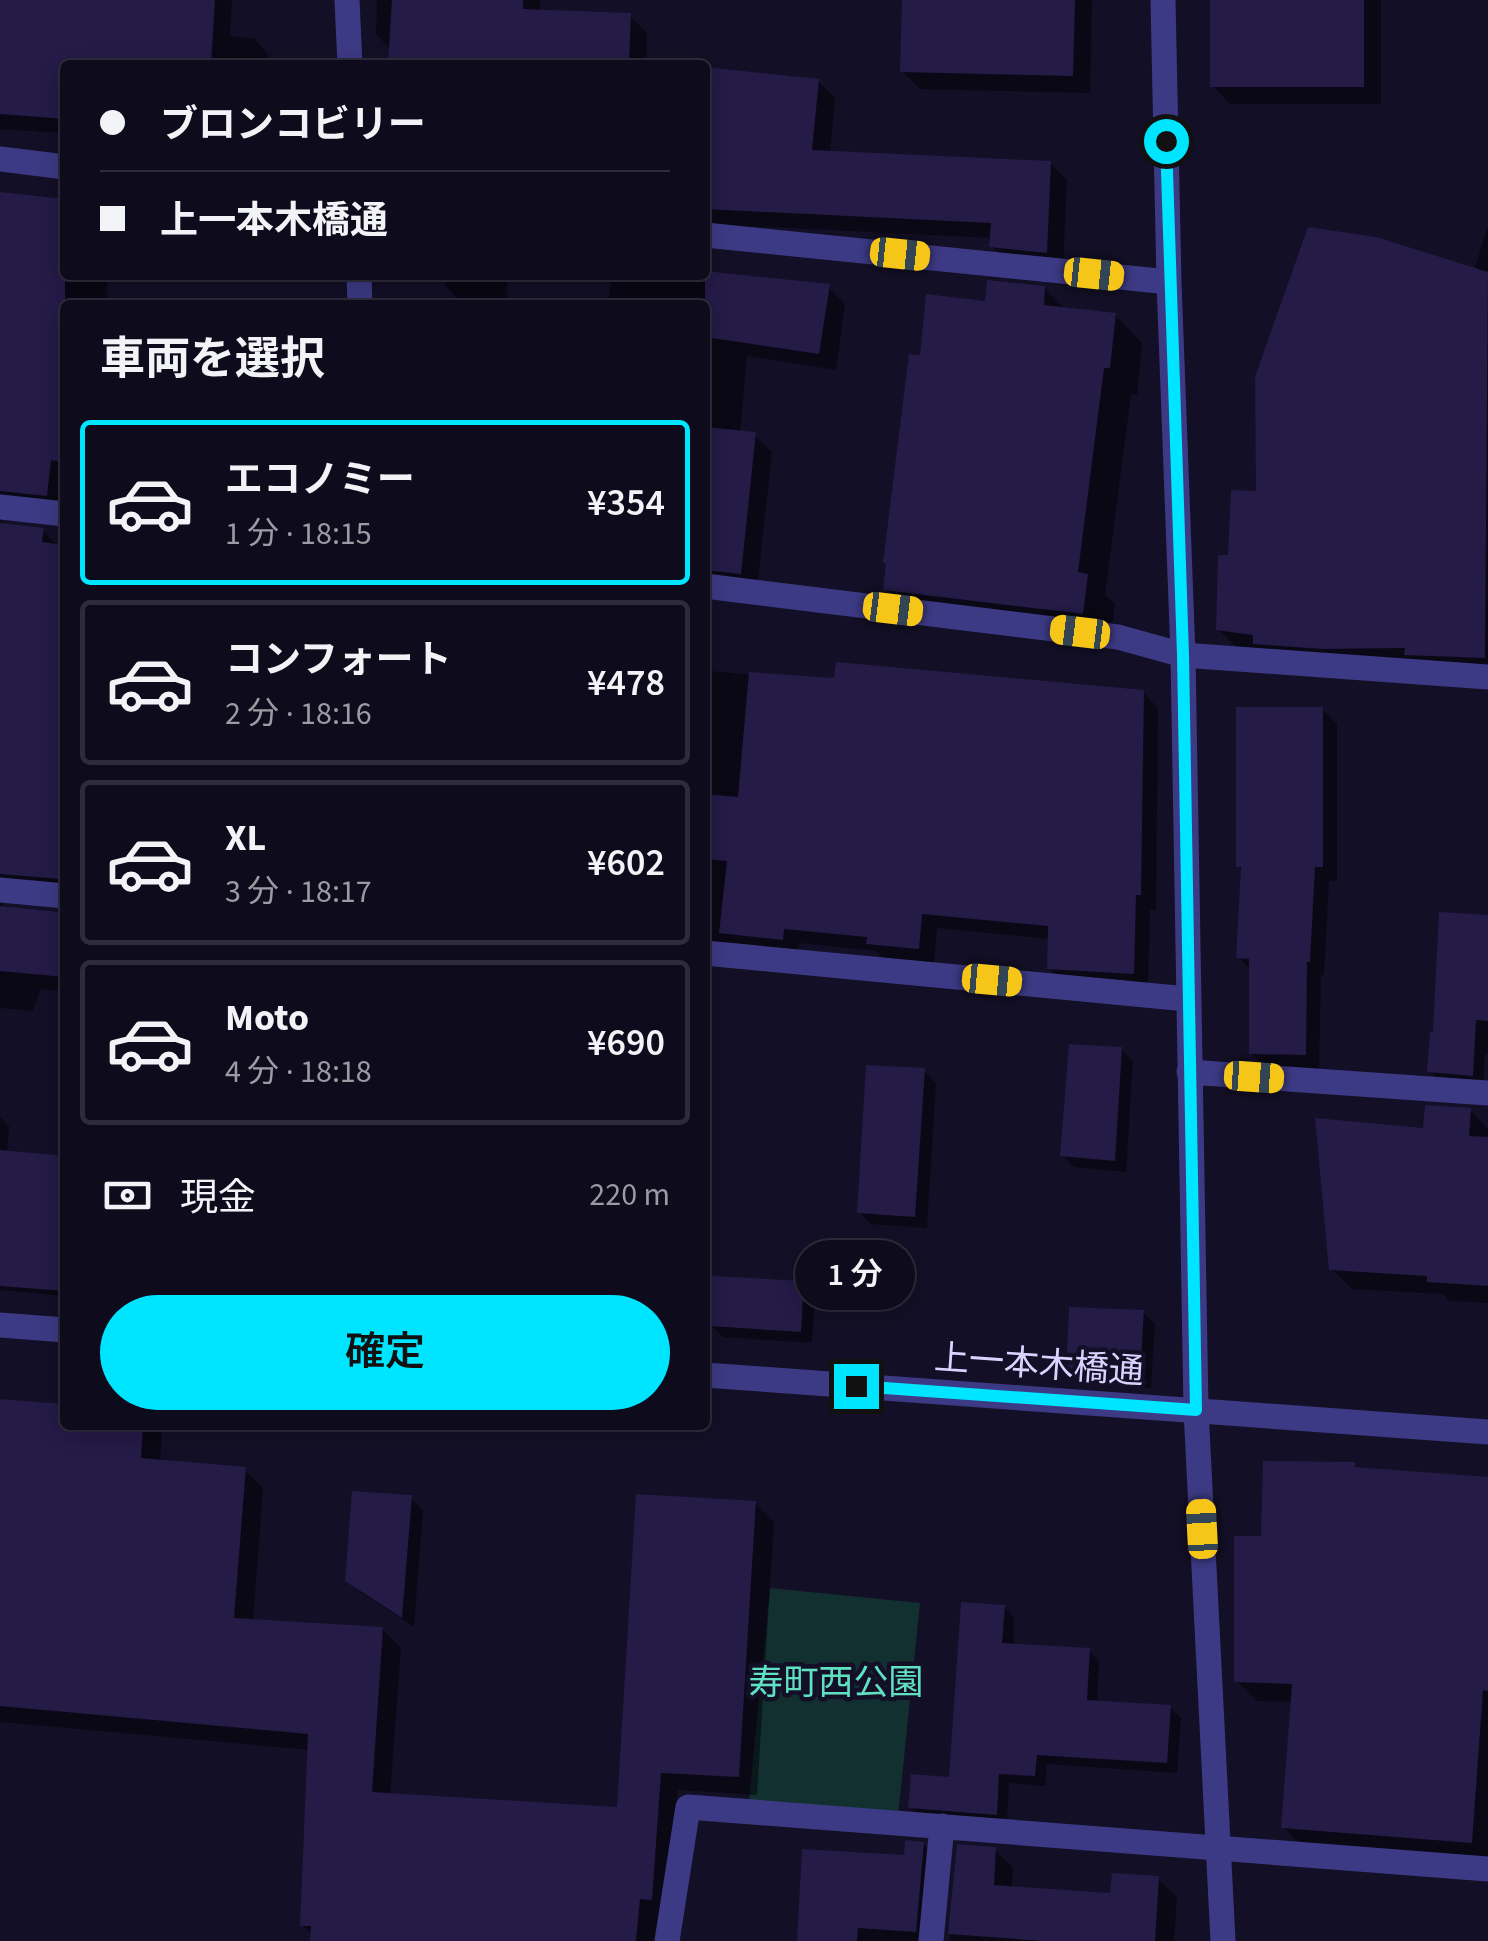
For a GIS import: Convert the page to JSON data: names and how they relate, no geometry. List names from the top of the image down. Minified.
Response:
{"streets":{"street":["上一本木橋通"]},"parks":["寿町西公園"],"page":{"banner":["ブロンコビリー","上一本木橋通"],"heading":"車両を選択","list":[{"name":"エコノミー","note":"1 分 · 18:15","value":"¥354"},{"name":"コンフォート","note":"2 分 · 18:16","value":"¥478"},{"name":"XL","note":"3 分 · 18:17","value":"¥602"},{"name":"Moto","note":"4 分 · 18:18","value":"¥690"}],"pay":["現金","220 m"],"bubble":"1 分","buttons":"確定"}}
